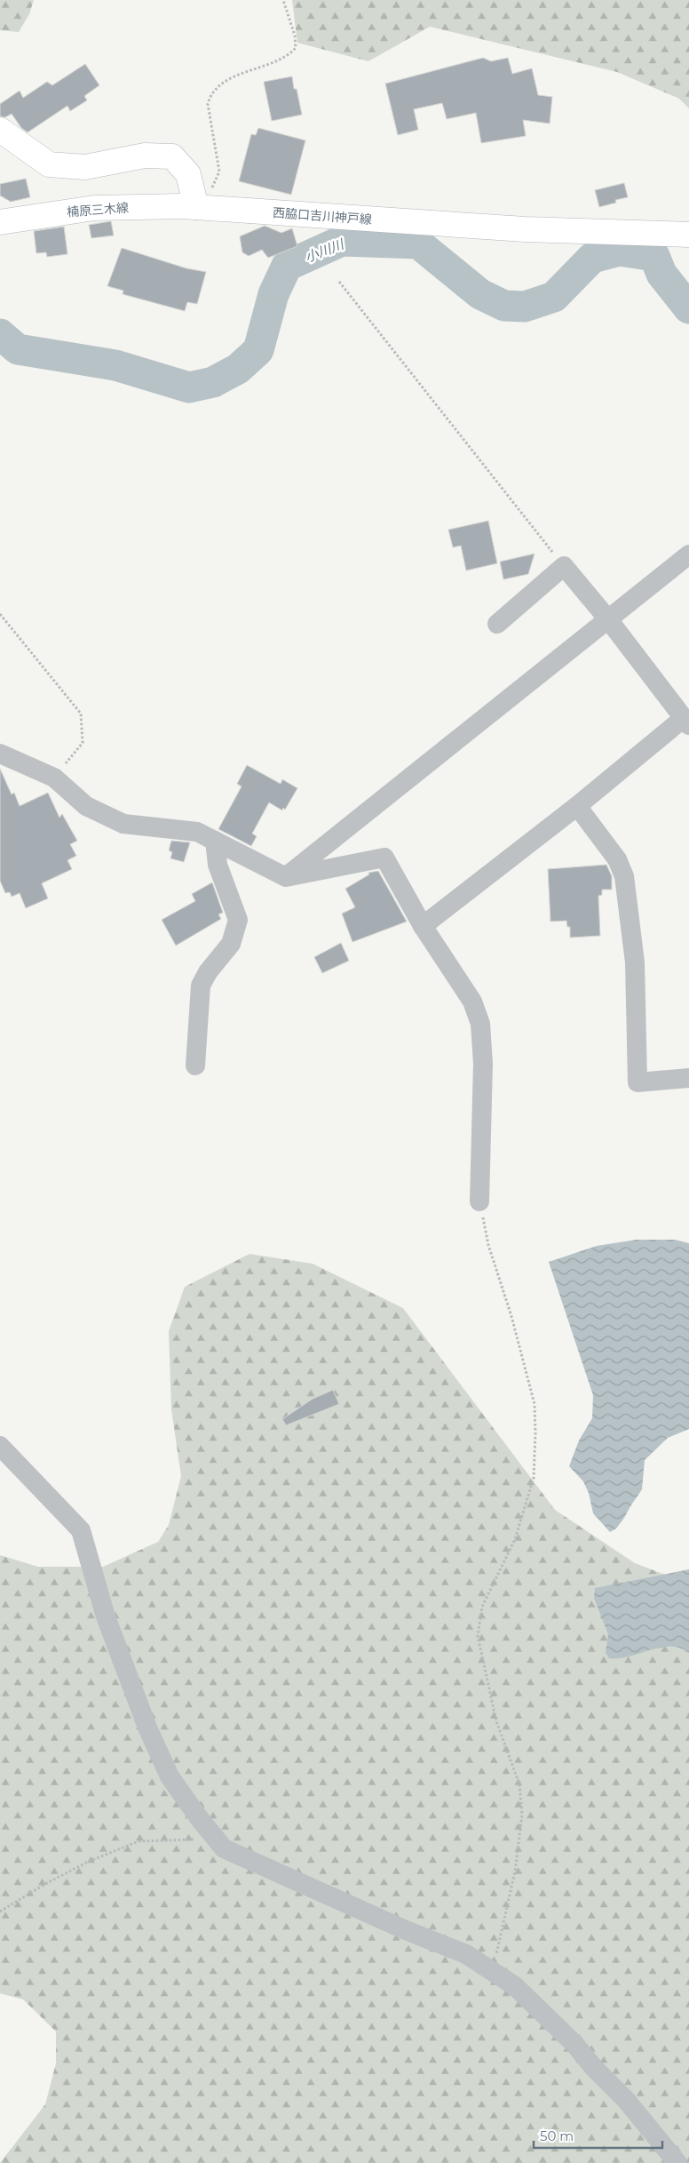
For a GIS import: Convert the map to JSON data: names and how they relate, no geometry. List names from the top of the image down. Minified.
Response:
{"streets":{"main road":["楠原三木線","西脇口吉川神戸線"]},"crossings":[["楠原三木線","西脇口吉川神戸線"]],"water":["小川川"],"scale_bar":"50 m"}
